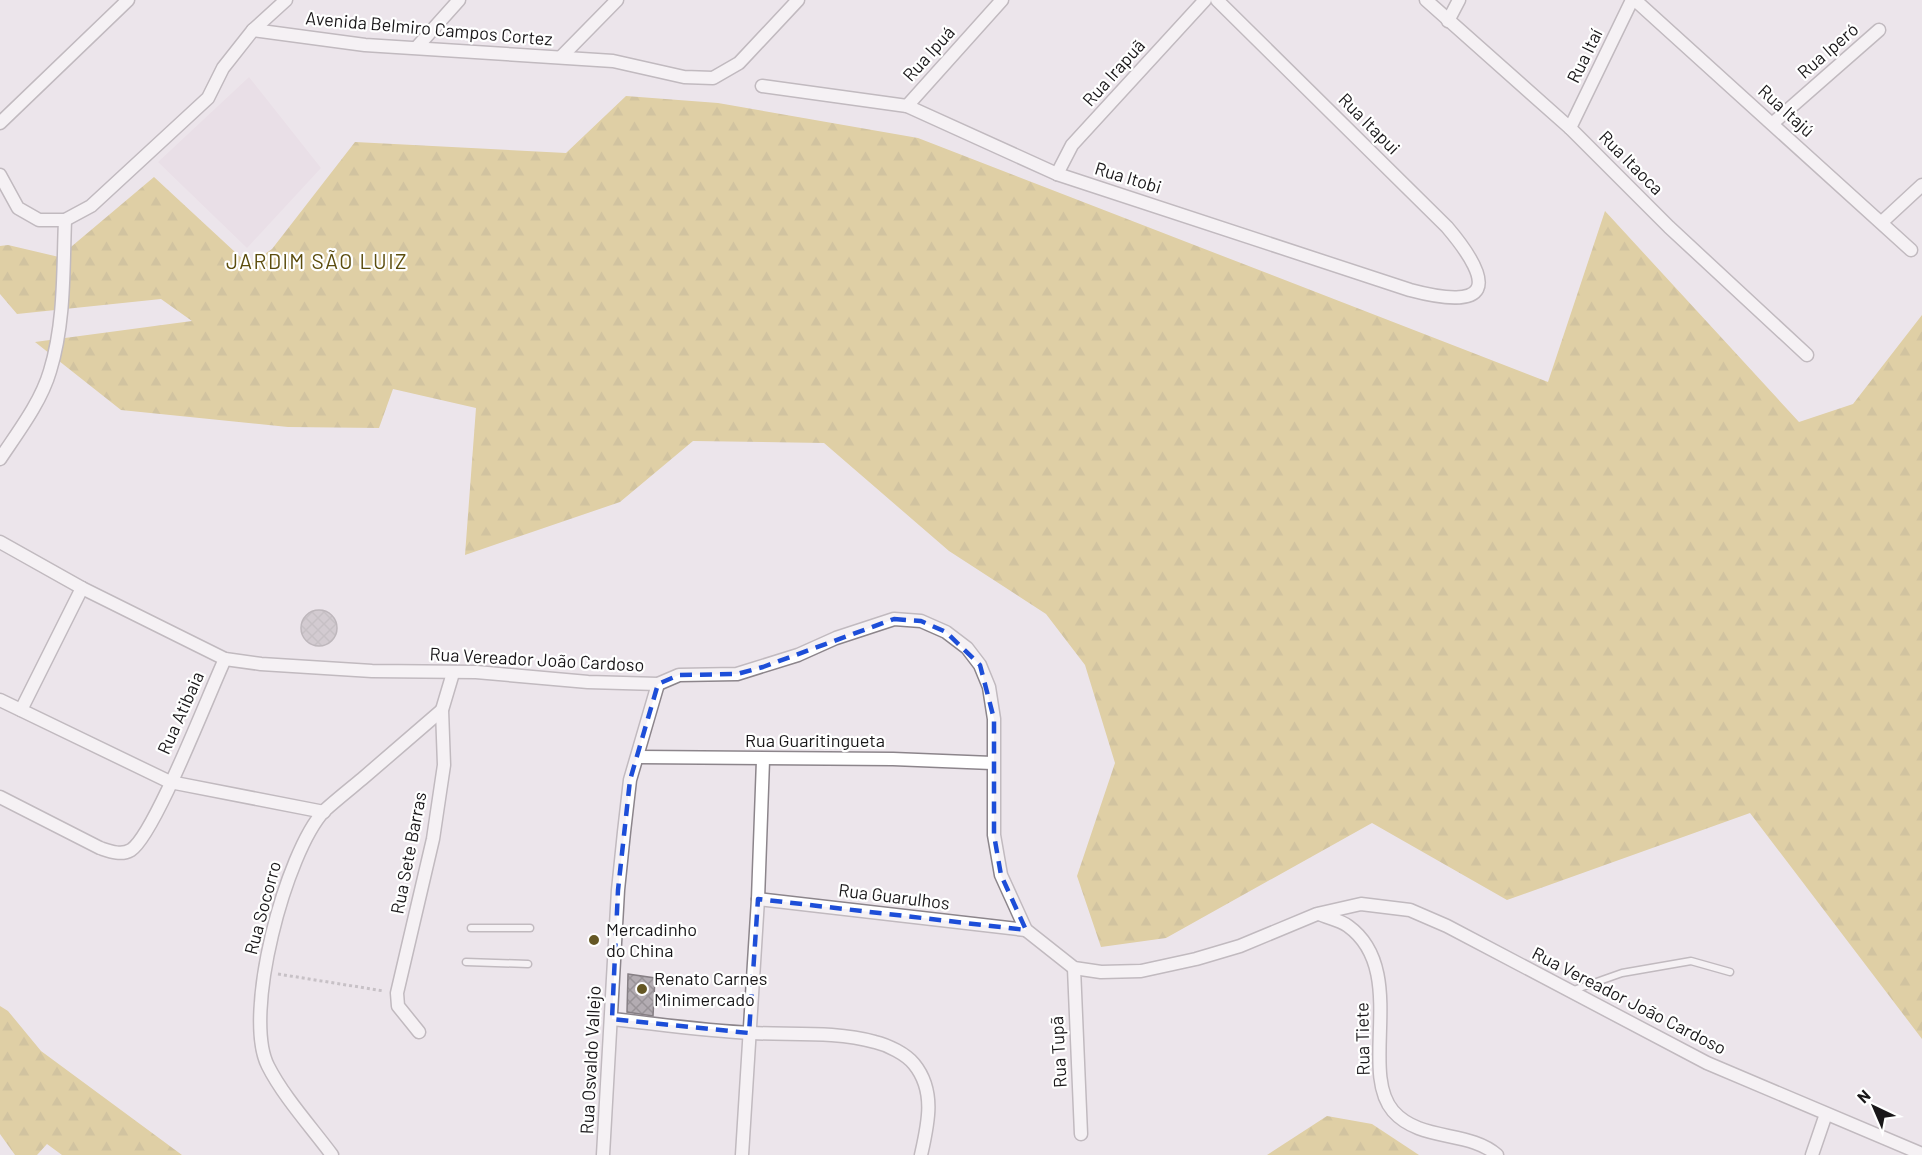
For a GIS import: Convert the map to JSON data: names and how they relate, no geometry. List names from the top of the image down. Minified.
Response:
{"streets":{"street":["Avenida Belmiro Campos Cortez","Rua Iperó","Rua Ipuá","Rua Itaí","Rua Irapuã","Rua Itajú","Rua Itapui","Rua Itaoca","Rua Itobi","Rua Vereador João Cardoso","Rua Atibaia","Rua Guaritingueta","Rua Sete Barras","Rua Guarulhos","Rua Socorro","Rua Tiete","Rua Tupã","Rua Osvaldo Vallejo"]},"crossings":[["Rua Iperó","Rua Itajú"],["Rua Ipuá","Rua Itobi"],["Rua Itaí","Rua Itajú"],["Rua Itaí","Rua Itaoca"],["Rua Irapuã","Rua Itobi"],["Rua Itapui","Rua Itobi"],["Rua Vereador João Cardoso","Rua Atibaia"],["Rua Vereador João Cardoso","Rua Guaritingueta"],["Rua Vereador João Cardoso","Rua Sete Barras"],["Rua Vereador João Cardoso","Rua Guarulhos"],["Rua Vereador João Cardoso","Rua Tiete"],["Rua Vereador João Cardoso","Rua Tupã"],["Rua Vereador João Cardoso","Rua Osvaldo Vallejo"],["Rua Guaritingueta","Rua Osvaldo Vallejo"],["Rua Sete Barras","Rua Socorro"]],"districts":["JARDIM SÃO LUIZ"],"places":["Mercadinho do China","Renato Carnes Minimercado"],"north":"top left"}
